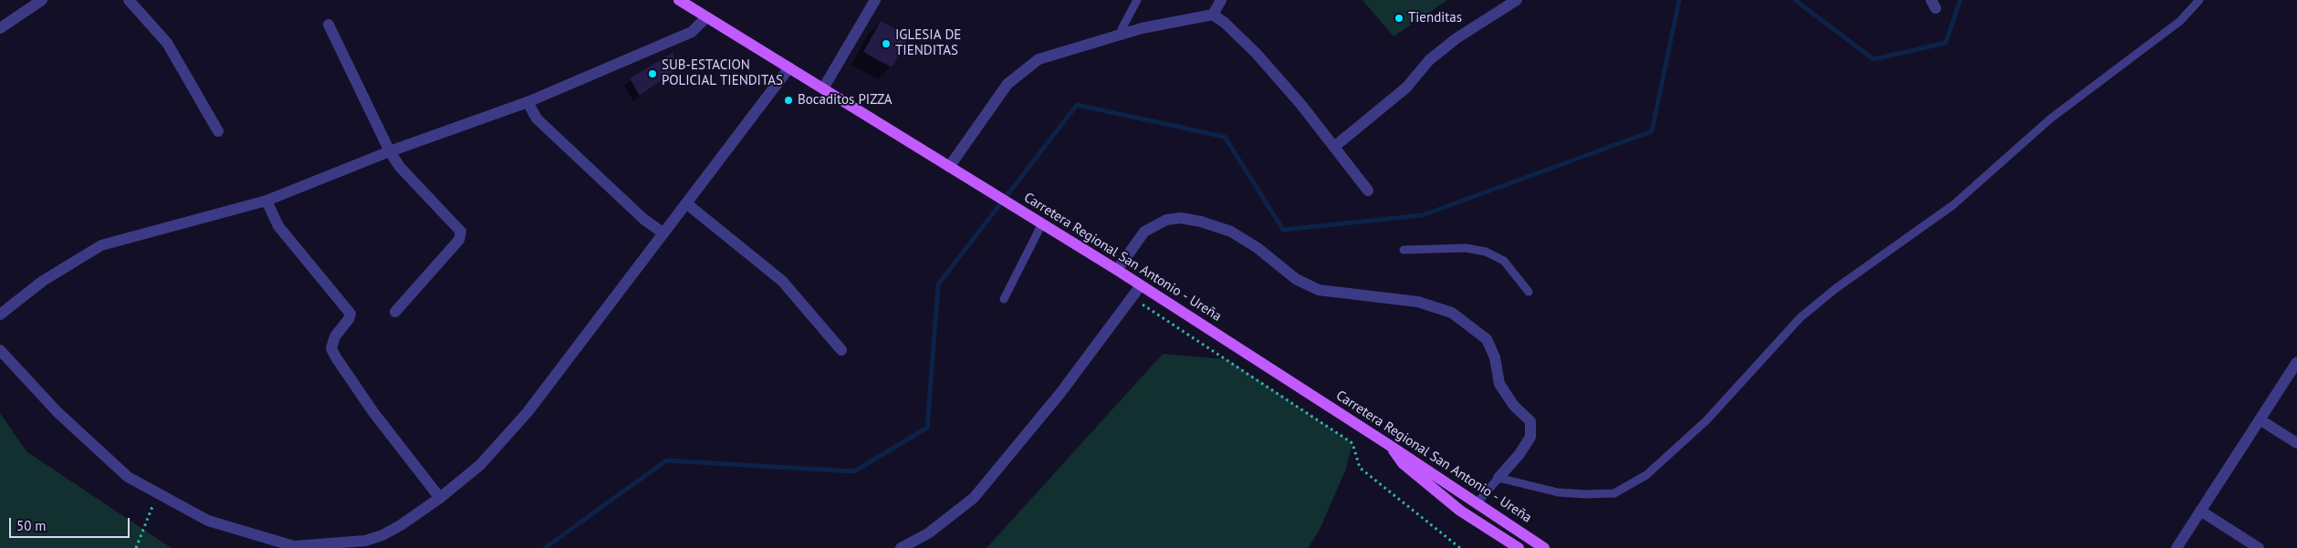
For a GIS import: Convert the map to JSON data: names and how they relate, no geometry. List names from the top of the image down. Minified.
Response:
{"streets":{"main road":["Carretera Regional San Antonio - Ureña"]},"places":["Tienditas","IGLESIA DE TIENDITAS","SUB-ESTACION POLICIAL TIENDITAS","Bocaditos PIZZA"],"scale_bar":"50 m"}
